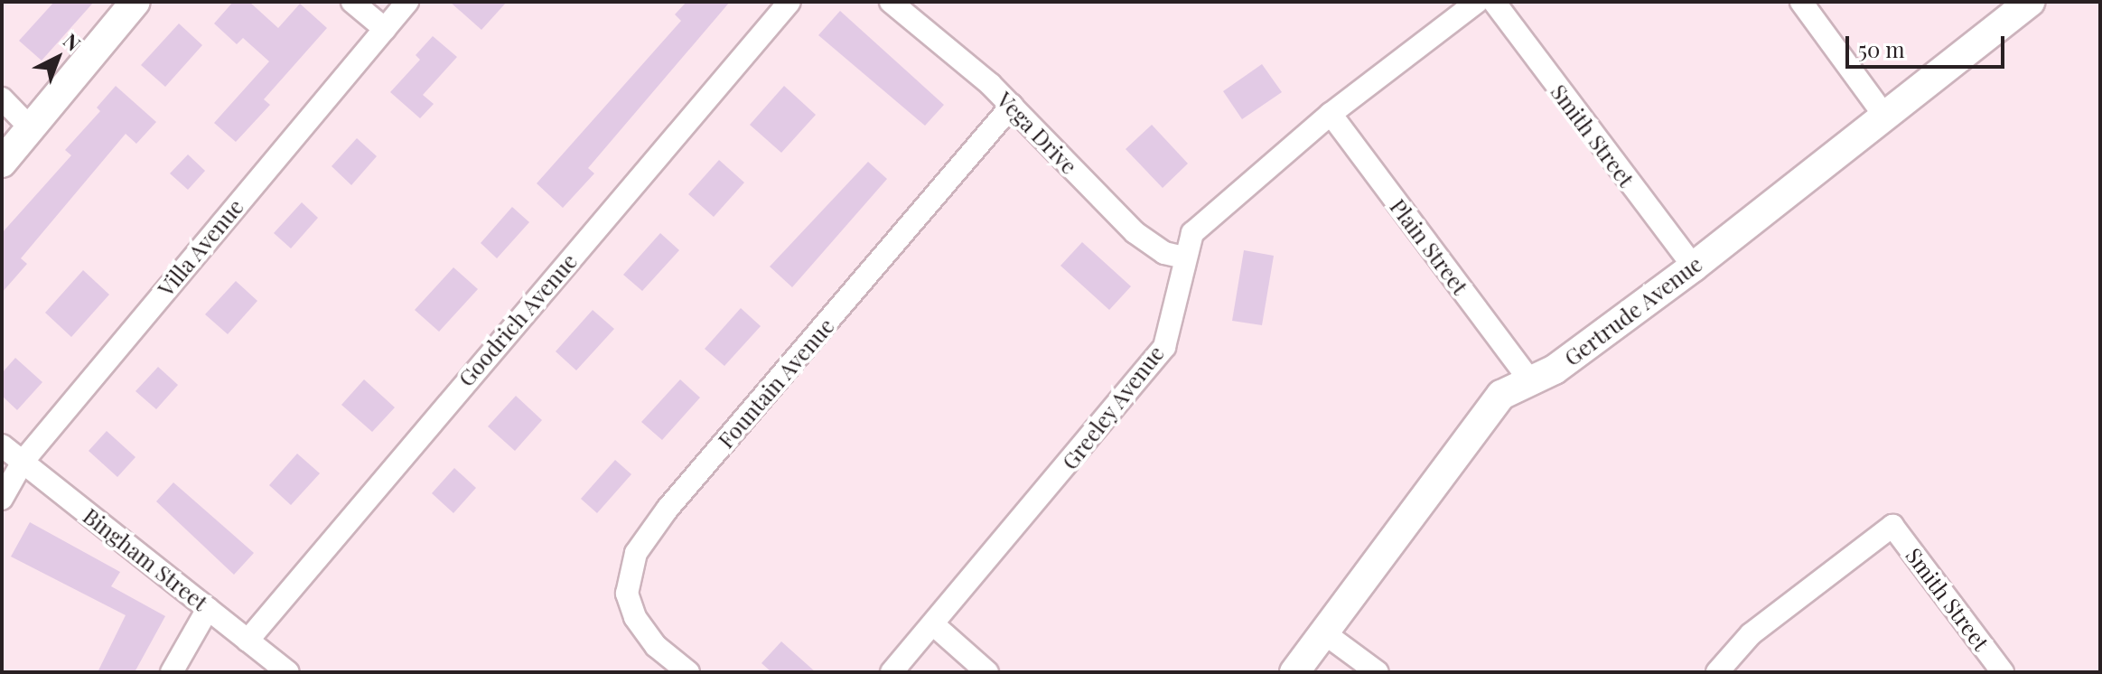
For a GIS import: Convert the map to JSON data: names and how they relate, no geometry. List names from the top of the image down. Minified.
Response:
{"streets":{"street":["Vega Drive","Smith Street","Plain Street","Villa Avenue","Gertrude Avenue","Goodrich Avenue","Fountain Avenue","Greeley Avenue","Bingham Street"]},"crossings":[["Vega Drive","Fountain Avenue"],["Vega Drive","Greeley Avenue"],["Smith Street","Gertrude Avenue"],["Plain Street","Gertrude Avenue"],["Plain Street","Greeley Avenue"],["Villa Avenue","Bingham Street"],["Goodrich Avenue","Bingham Street"]],"scale_bar":"50 m","north":"top right"}
